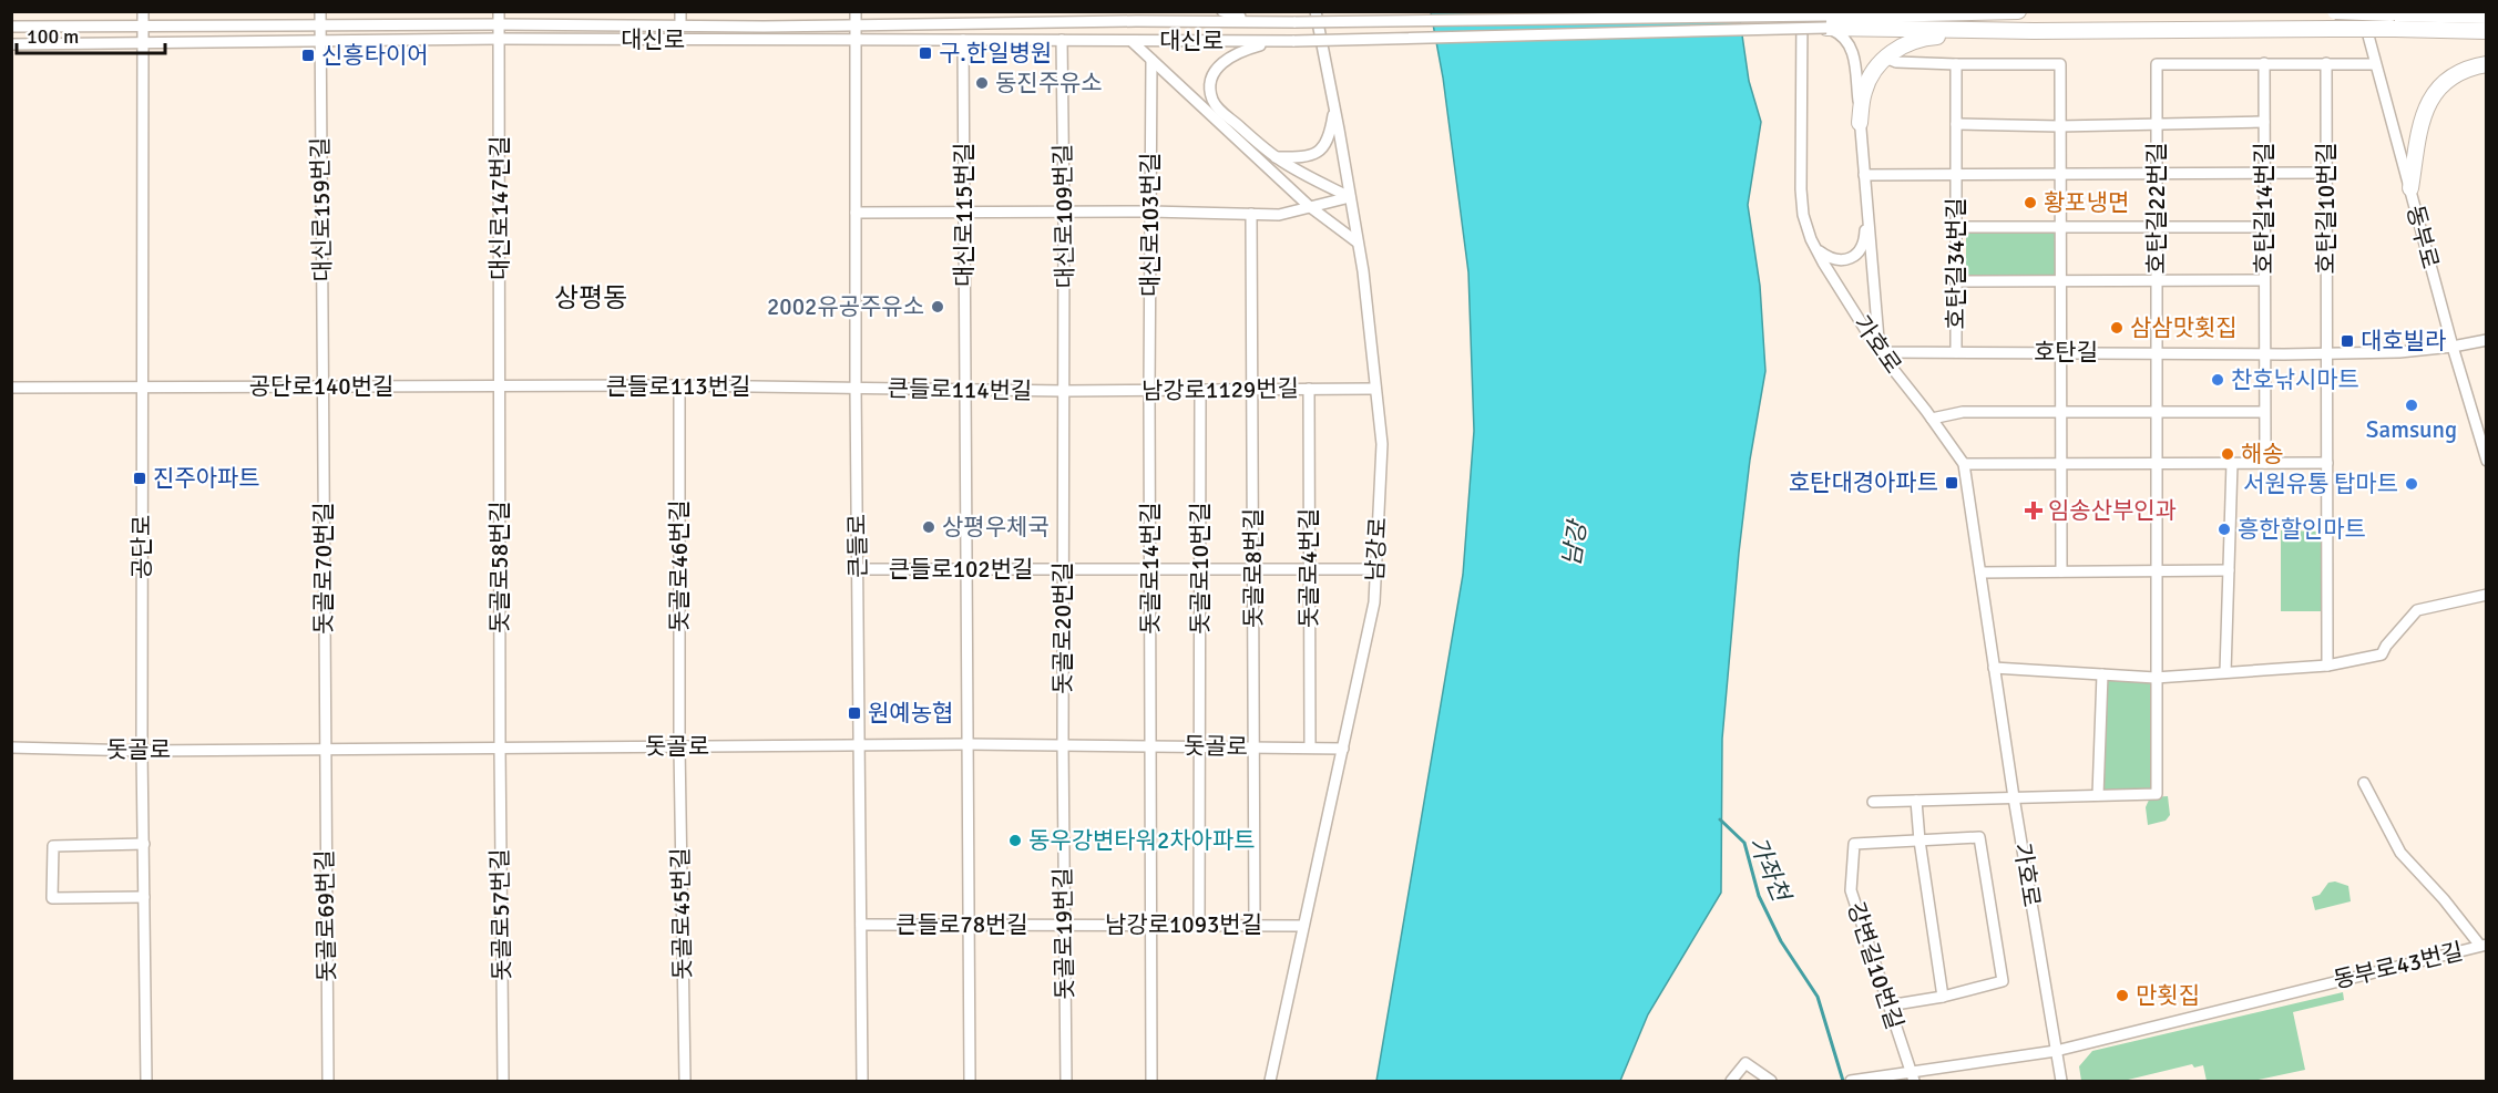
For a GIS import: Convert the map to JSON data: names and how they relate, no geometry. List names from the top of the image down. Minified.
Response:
{"streets":{"street":["대신로","대신로147번길","호탄길22번길","호탄길14번길","호탄길10번길","대신로159번길","대신로115번길","대신로109번길","대신로103번길","동부로","호탄길34번길","가호로","호탄길","공단로140번길","큰들로113번길","큰들로114번길","남강로1129번길","큰들로","공단로","남강로","돗골로46번길","돗골로58번길","돗골로70번길","돗골로14번길","돗골로10번길","돗골로8번길","돗골로4번길","큰들로102번길","돗골로20번길","돗골로","돗골로45번길","돗골로57번길","돗골로69번길","큰들로78번길","남강로1093번길","돗골로19번길","강변길10번길","동부로43번길"]},"crossings":[["대신로","대신로147번길"],["대신로","대신로159번길"],["대신로","대신로115번길"],["대신로","대신로109번길"],["대신로","큰들로"],["대신로","공단로"],["대신로147번길","공단로140번길"],["대신로147번길","큰들로113번길"],["대신로147번길","돗골로58번길"],["호탄길22번길","호탄길14번길"],["호탄길22번길","호탄길34번길"],["호탄길22번길","호탄길"],["호탄길14번길","호탄길34번길"],["호탄길14번길","호탄길"],["호탄길10번길","호탄길34번길"],["호탄길10번길","호탄길"],["대신로159번길","공단로140번길"],["대신로159번길","돗골로70번길"],["대신로115번길","큰들로114번길"],["대신로115번길","큰들로102번길"],["대신로115번길","돗골로"],["대신로115번길","큰들로78번길"],["대신로109번길","큰들로114번길"],["대신로109번길","남강로1129번길"],["대신로109번길","돗골로20번길"],["대신로103번길","남강로1129번길"],["대신로103번길","돗골로14번길"],["동부로","호탄길"],["호탄길34번길","호탄길"],["가호로","호탄길"],["가호로","동부로43번길"],["공단로140번길","큰들로113번길"],["공단로140번길","공단로"],["공단로140번길","돗골로58번길"],["공단로140번길","돗골로70번길"],["큰들로113번길","큰들로114번길"],["큰들로113번길","큰들로"],["큰들로113번길","돗골로46번길"],["큰들로113번길","돗골로58번길"],["큰들로114번길","남강로1129번길"],["큰들로114번길","큰들로"],["큰들로114번길","돗골로20번길"],["남강로1129번길","남강로"],["남강로1129번길","돗골로14번길"],["남강로1129번길","돗골로10번길"],["남강로1129번길","돗골로8번길"],["남강로1129번길","돗골로4번길"],["남강로1129번길","돗골로20번길"],["큰들로","큰들로102번길"],["큰들로","돗골로"],["큰들로","큰들로78번길"],["공단로","돗골로"],["남강로","큰들로102번길"],["남강로","돗골로"],["남강로","남강로1093번길"],["돗골로46번길","돗골로"],["돗골로46번길","돗골로45번길"],["돗골로58번길","돗골로"],["돗골로58번길","돗골로57번길"],["돗골로70번길","돗골로"],["돗골로70번길","돗골로69번길"],["돗골로14번길","큰들로102번길"],["돗골로14번길","돗골로"],["돗골로14번길","남강로1093번길"],["돗골로10번길","큰들로102번길"],["돗골로10번길","돗골로"],["돗골로10번길","남강로1093번길"],["돗골로8번길","큰들로102번길"],["돗골로8번길","돗골로"],["돗골로8번길","남강로1093번길"],["돗골로4번길","큰들로102번길"],["돗골로4번길","돗골로"],["큰들로102번길","돗골로20번길"],["돗골로20번길","돗골로"],["돗골로20번길","돗골로19번길"],["돗골로","돗골로45번길"],["돗골로","돗골로57번길"],["돗골로","돗골로69번길"],["돗골로","돗골로19번길"],["큰들로78번길","남강로1093번길"],["큰들로78번길","돗골로19번길"],["남강로1093번길","돗골로19번길"],["강변길10번길","동부로43번길"]],"districts":["상평동"],"water":["남강","가좌천"],"places":{"transit":["구.한일병원","신흥타이어","대호빌라","진주아파트","호탄대경아파트","원예농협"],"other":["동진주유소","황포냉면","2002유공주유소","삼삼맛횟집","찬호낚시마트","Samsung","해송","서원유통 탑마트","상평우체국","흥한할인마트","동우강변타워2차아파트","만횟집"],"health":["임송산부인과"]},"scale_bar":"100 m"}
